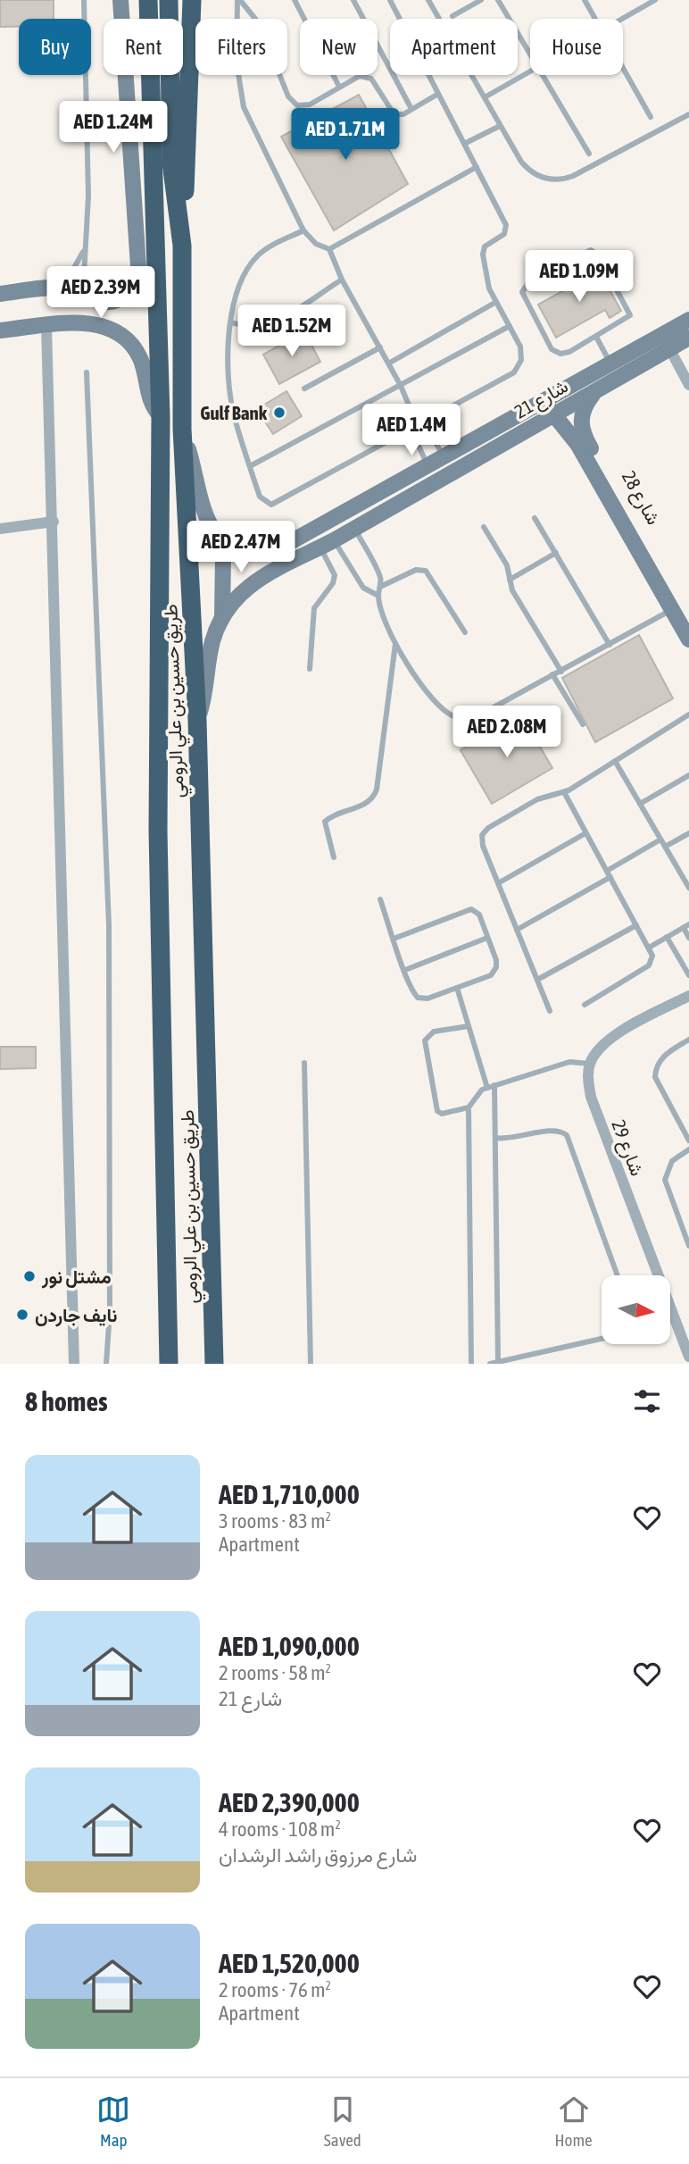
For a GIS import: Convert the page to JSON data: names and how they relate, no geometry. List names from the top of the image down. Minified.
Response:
{"streets":{"highway":["طريق حسين بن علي الرومي"],"street":["شارع 21","شارع 28","شارع 29"]},"crossings":[["شارع 21","شارع 28"],["شارع 21","طريق حسين بن علي الرومي"]],"places":["Gulf Bank","مشتل نور","نايف جاردن"],"north":"right","page":{"chip":["Buy","Rent","Filters","New","Apartment","House"],"price":["AED 1.24M","AED 1.71M","AED 1.09M","AED 2.39M","AED 1.52M","AED 1.4M","AED 2.47M","AED 2.08M"],"heading":"8 homes","list":[{"name":"AED 1,710,000","note":"3 rooms · 83 m² · Apartment"},{"name":"AED 1,090,000","note":"2 rooms · 58 m² · شارع 21"},{"name":"AED 2,390,000","note":"4 rooms · 108 m² · شارع مرزوق راشد الرشدان"},{"name":"AED 1,520,000","note":"2 rooms · 76 m² · Apartment"}],"tabs":["Map","Saved","Home"]}}
